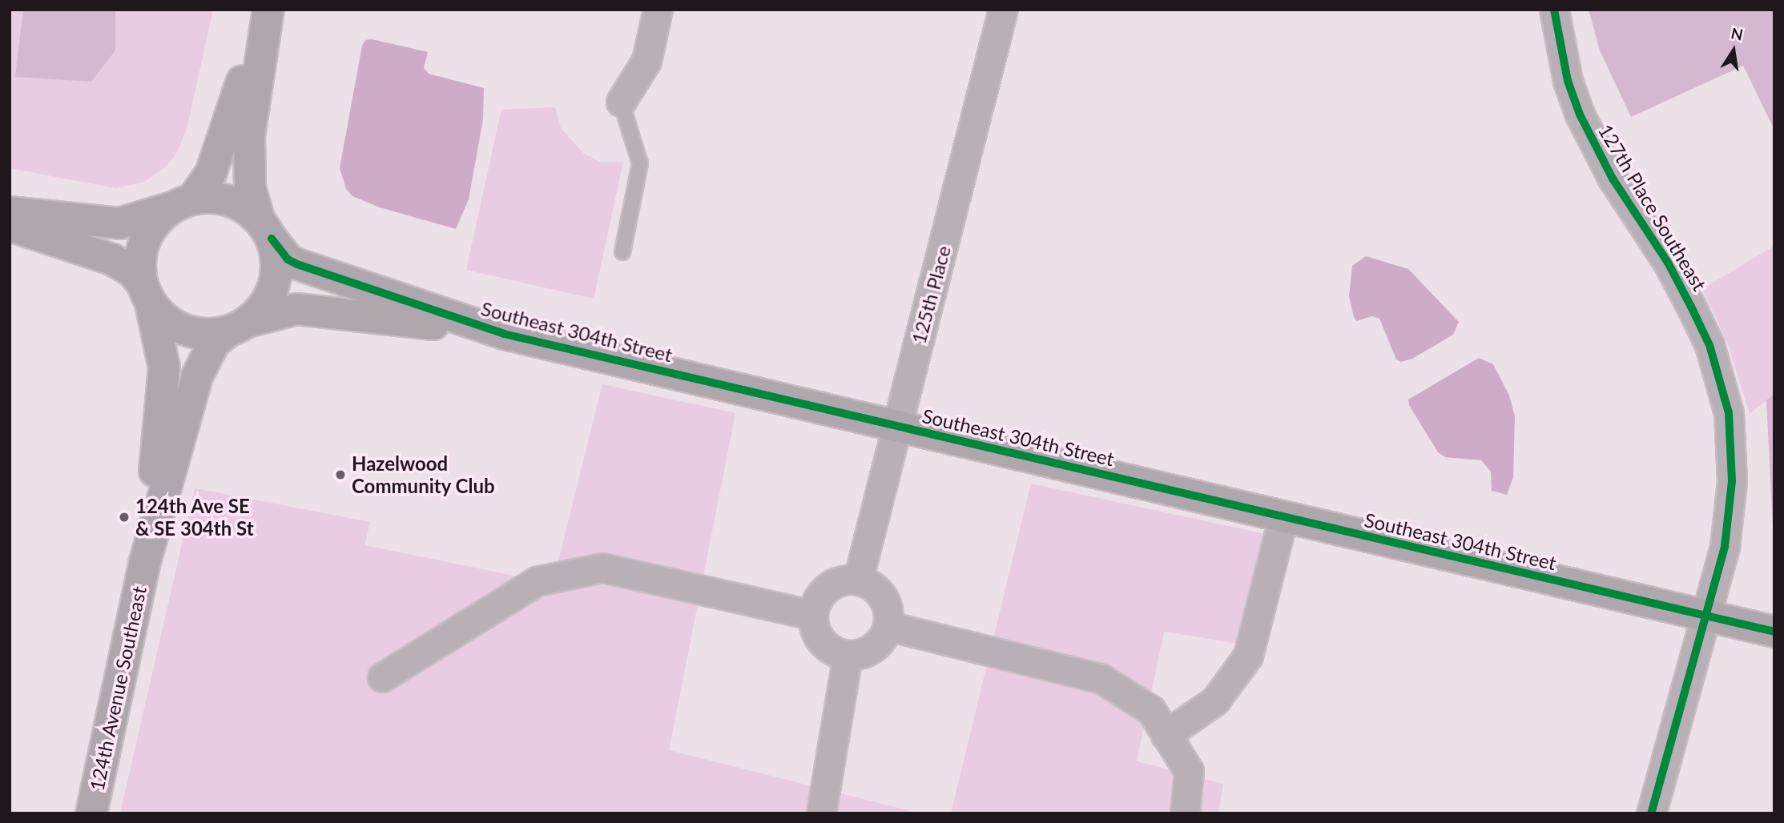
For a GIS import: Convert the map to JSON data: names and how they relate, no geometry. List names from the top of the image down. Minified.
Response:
{"streets":{"street":["127th Place Southeast","125th Place","Southeast 304th Street","124th Avenue Southeast"]},"crossings":[["127th Place Southeast","Southeast 304th Street"],["125th Place","Southeast 304th Street"],["Southeast 304th Street","124th Avenue Southeast"]],"places":["Hazelwood Community Club","124th Ave SE & SE 304th St"],"north":"top"}
